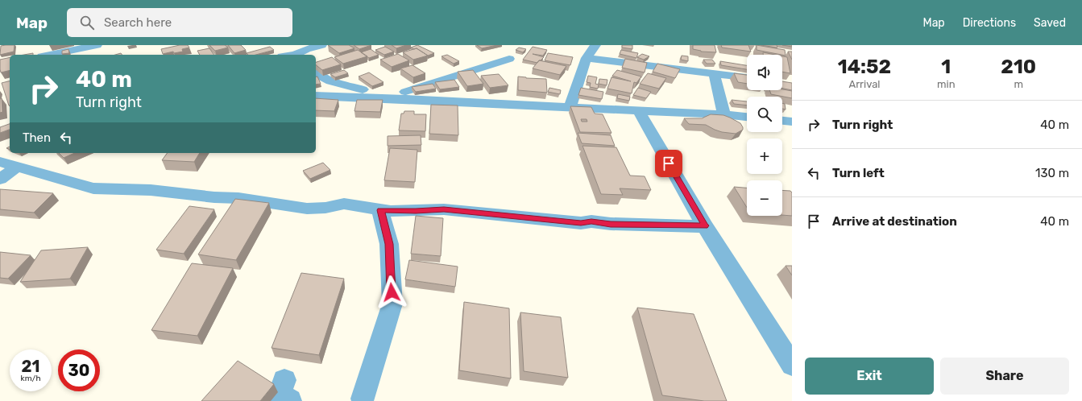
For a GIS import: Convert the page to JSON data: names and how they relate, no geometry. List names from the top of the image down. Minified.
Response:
{"page":{"header":"Map","search":"Search here","nav":["Map","Directions","Saved"],"eta":["14:52","Arrival","1","min","210","m"],"map_buttons":["+","−"],"turn":["40 m","Turn right"],"list":[{"name":"Turn right","value":"40 m"},{"name":"Turn left","value":"130 m"},{"name":"Arrive at destination","value":"40 m"}],"then":"Then","speed":"21 km/h","limit":"30","buttons":["Exit","Share"]}}
